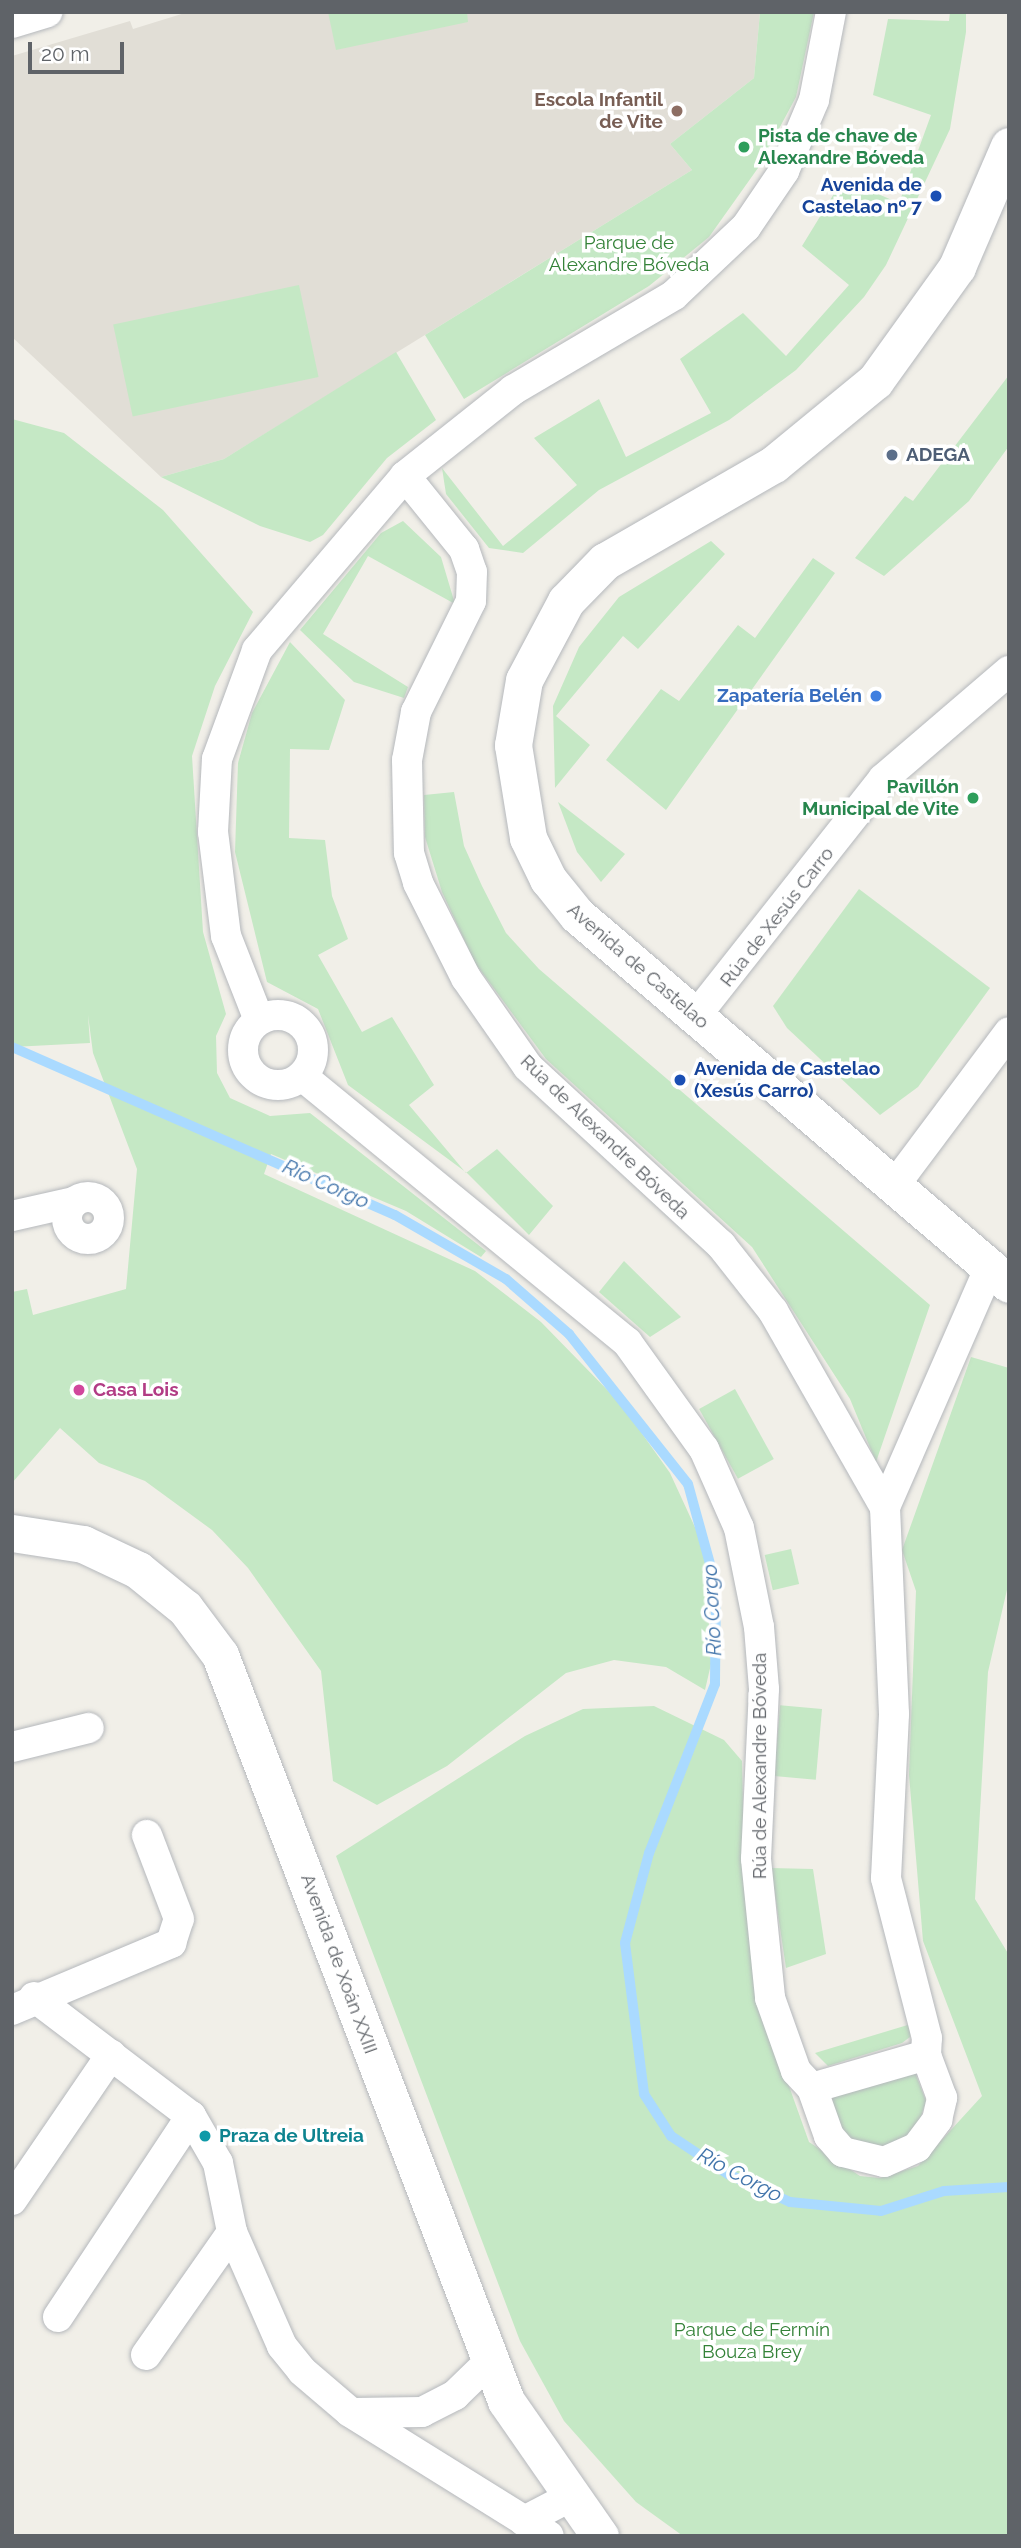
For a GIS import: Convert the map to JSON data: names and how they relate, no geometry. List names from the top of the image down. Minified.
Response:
{"streets":{"street":["Rúa de Xesús Carro","Avenida de Castelao","Rúa de Alexandre Bóveda","Avenida de Xoán XXIII"]},"crossings":[["Rúa de Xesús Carro","Avenida de Castelao"],["Avenida de Castelao","Rúa de Alexandre Bóveda"]],"water":["Río Corgo"],"parks":["Parque de Alexandre Bóveda","Parque de Fermín Bouza Brey"],"places":["Escola Infantil de Vite","Pista de chave de Alexandre Bóveda","Avenida de Castelao nº 7","ADEGA","Zapatería Belén","Pavillón Municipal de Vite","Avenida de Castelao (Xesús Carro)","Casa Lois","Praza de Ultreia"],"scale_bar":"20 m"}
